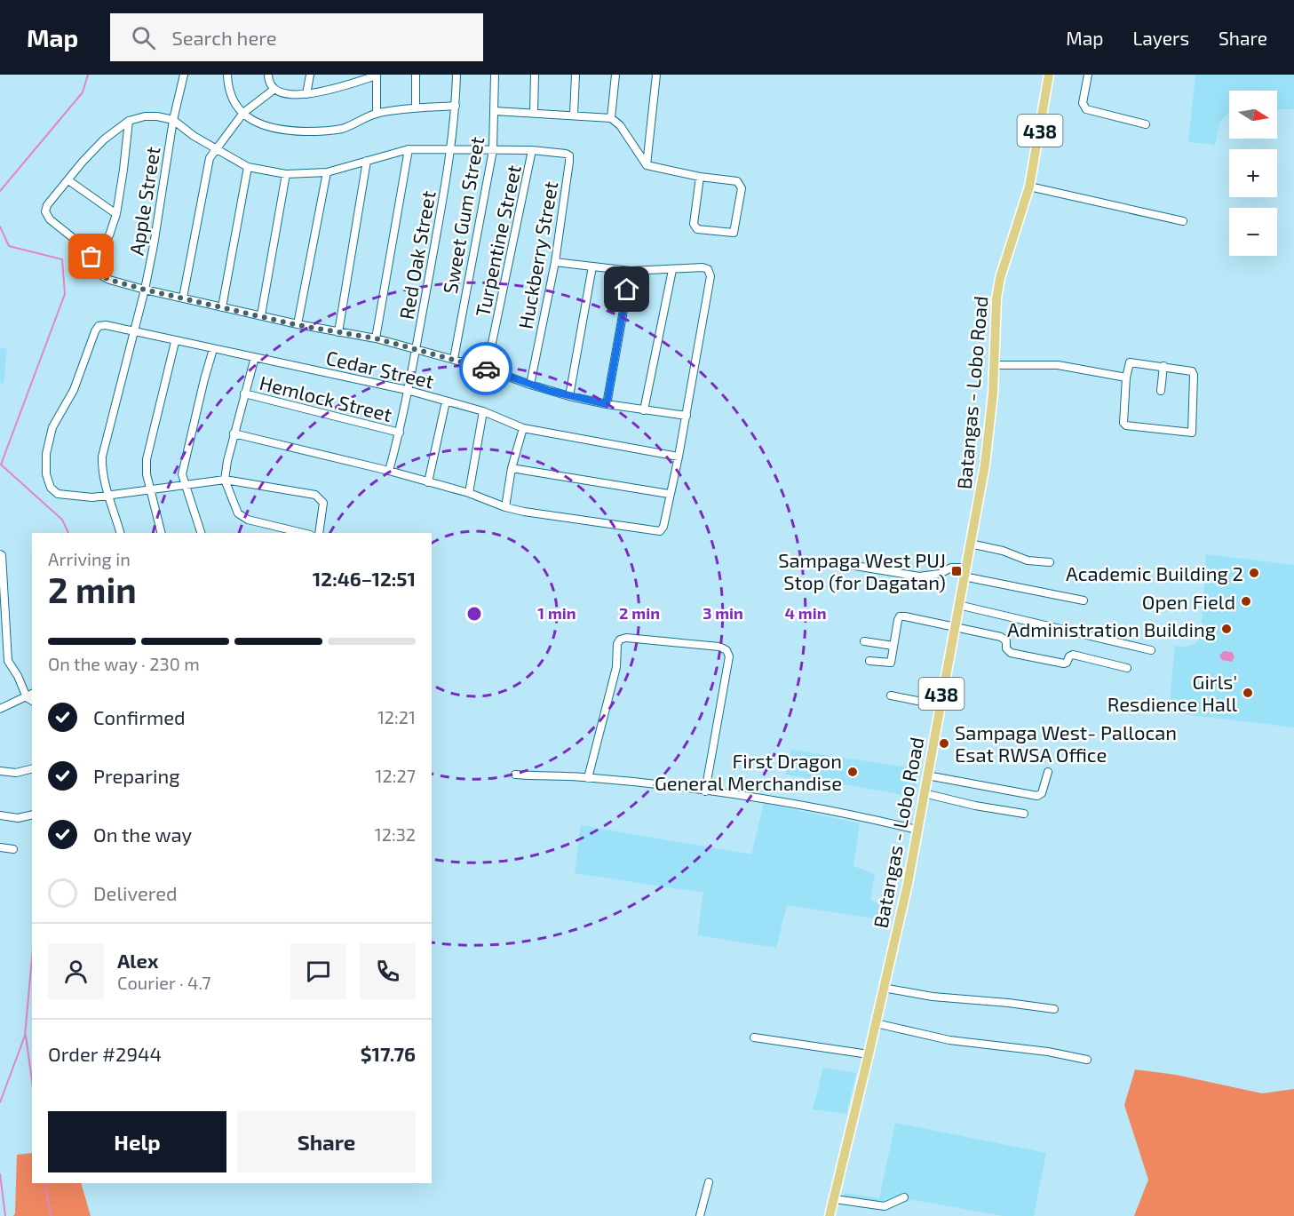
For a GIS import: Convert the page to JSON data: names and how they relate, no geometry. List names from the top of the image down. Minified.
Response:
{"streets":{"main road":["438","Batangas - Lobo Road"],"street":["Apple Street","Sweet Gum Street","Turpentine Street","Red Oak Street","Huckberry Street","Cedar Street","Hemlock Street"]},"crossings":[["Apple Street","Cedar Street"],["Turpentine Street","Huckberry Street"],["Red Oak Street","Cedar Street"],["Red Oak Street","Hemlock Street"]],"places":{"transit":["Sampaga West PUJ Stop (for Dagatan)"],"other":["Academic Building 2","Open Field","Administration Building","Girls' Resdience Hall","Sampaga West- Pallocan Esat RWSA Office","First Dragon General Merchandise"]},"north":"right","page":{"header":"Map","search":"Search here","nav":["Map","Layers","Share"],"map_buttons":["+","−"],"heading":["2 min","Arriving in","12:46–12:51"],"panel":["Alex","Courier · 4.7","Order #2944","$17.76"],"bar":"On the way · 230 m","list":[["Confirmed","12:21"],["Preparing","12:27"],["On the way","12:32"],"Delivered"],"buttons":["Help","Share"]},"rings":["1 min","2 min","3 min","4 min"]}
